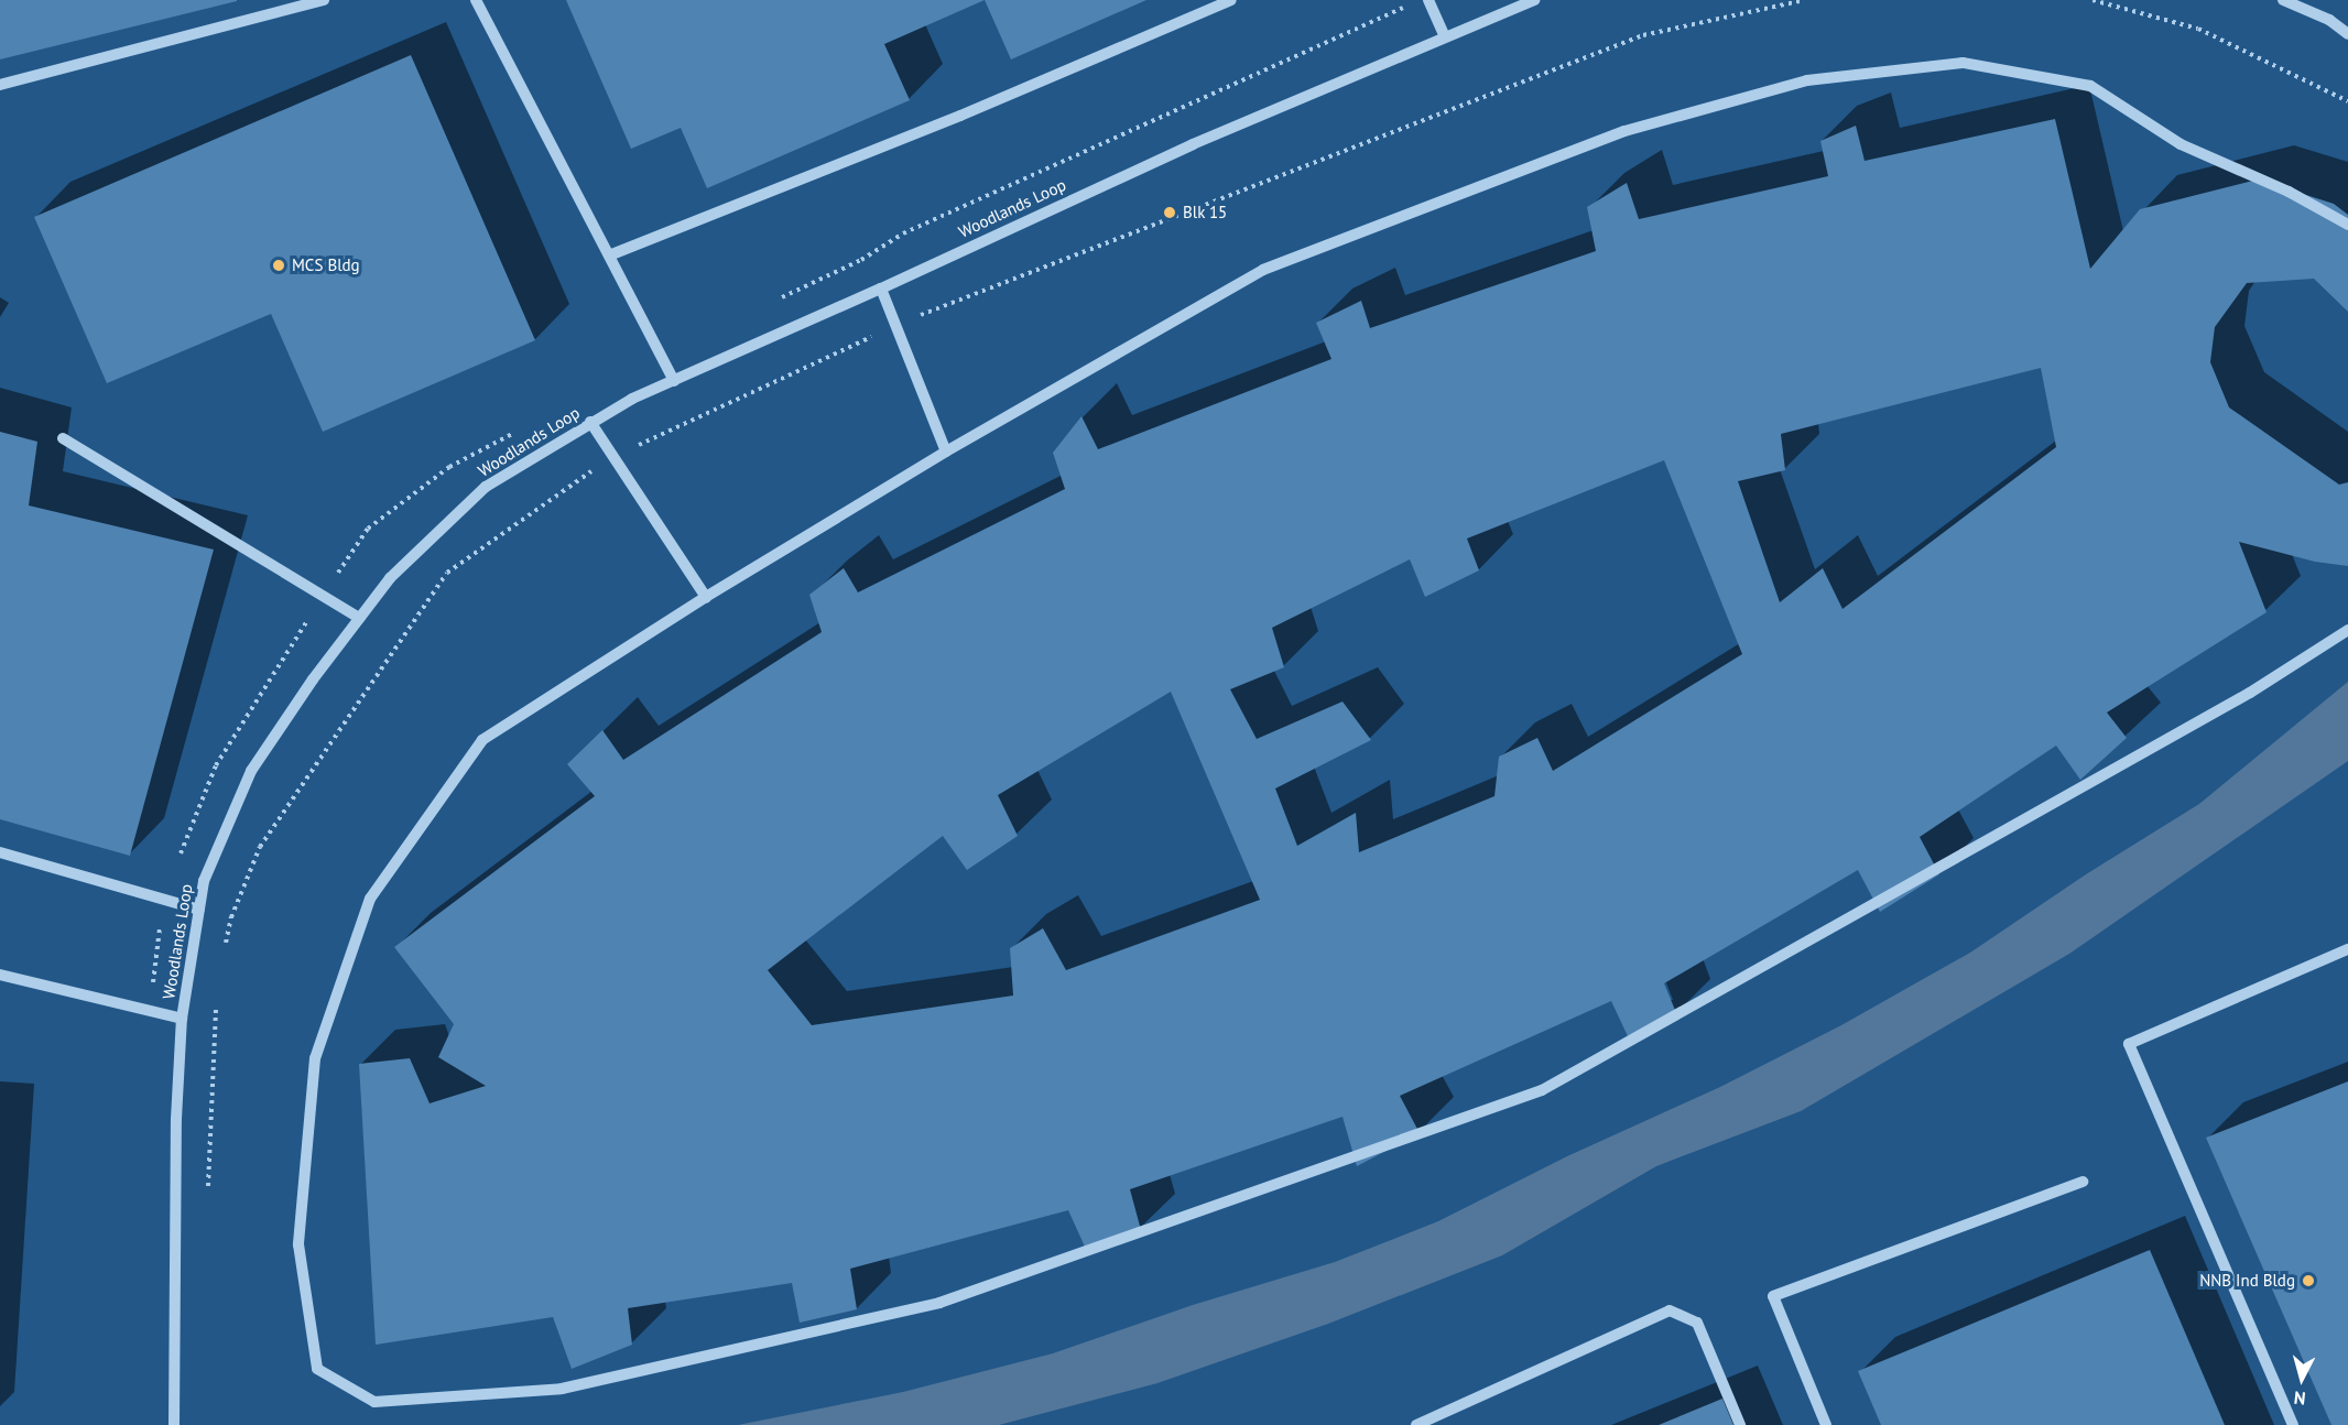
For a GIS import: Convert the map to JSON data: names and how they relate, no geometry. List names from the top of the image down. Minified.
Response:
{"streets":{"street":["Woodlands Loop"]},"places":["Blk 15","MCS Bldg","NNB Ind Bldg"],"north":"bottom"}
